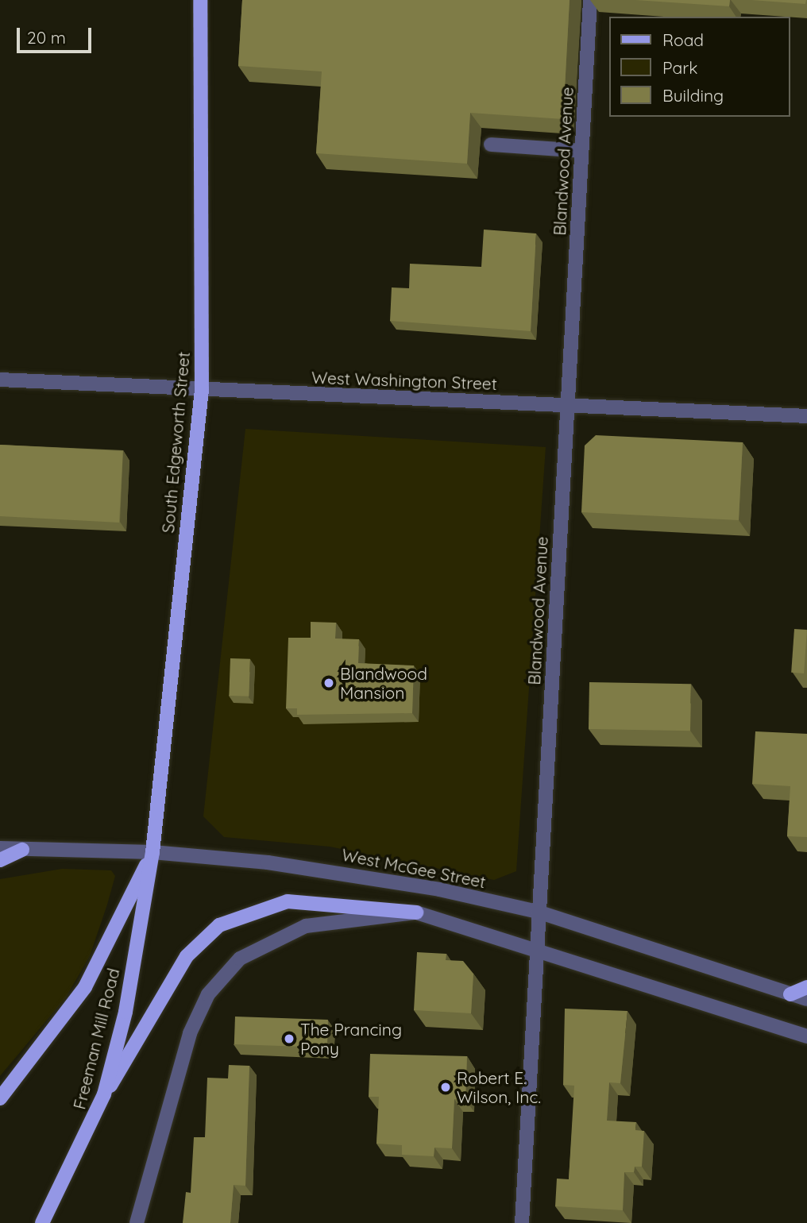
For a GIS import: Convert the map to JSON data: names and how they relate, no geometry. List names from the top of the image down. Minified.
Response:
{"streets":{"main road":["South Edgeworth Street","Freeman Mill Road"],"street":["Blandwood Avenue","West Washington Street","West McGee Street"]},"crossings":[["Blandwood Avenue","West Washington Street"],["Blandwood Avenue","West McGee Street"],["West Washington Street","South Edgeworth Street"],["South Edgeworth Street","West McGee Street"],["South Edgeworth Street","Freeman Mill Road"],["West McGee Street","Freeman Mill Road"]],"places":["Blandwood Mansion","The Prancing Pony","Robert E. Wilson, Inc."],"legend":["Road","Park","Building"],"scale_bar":"20 m"}
